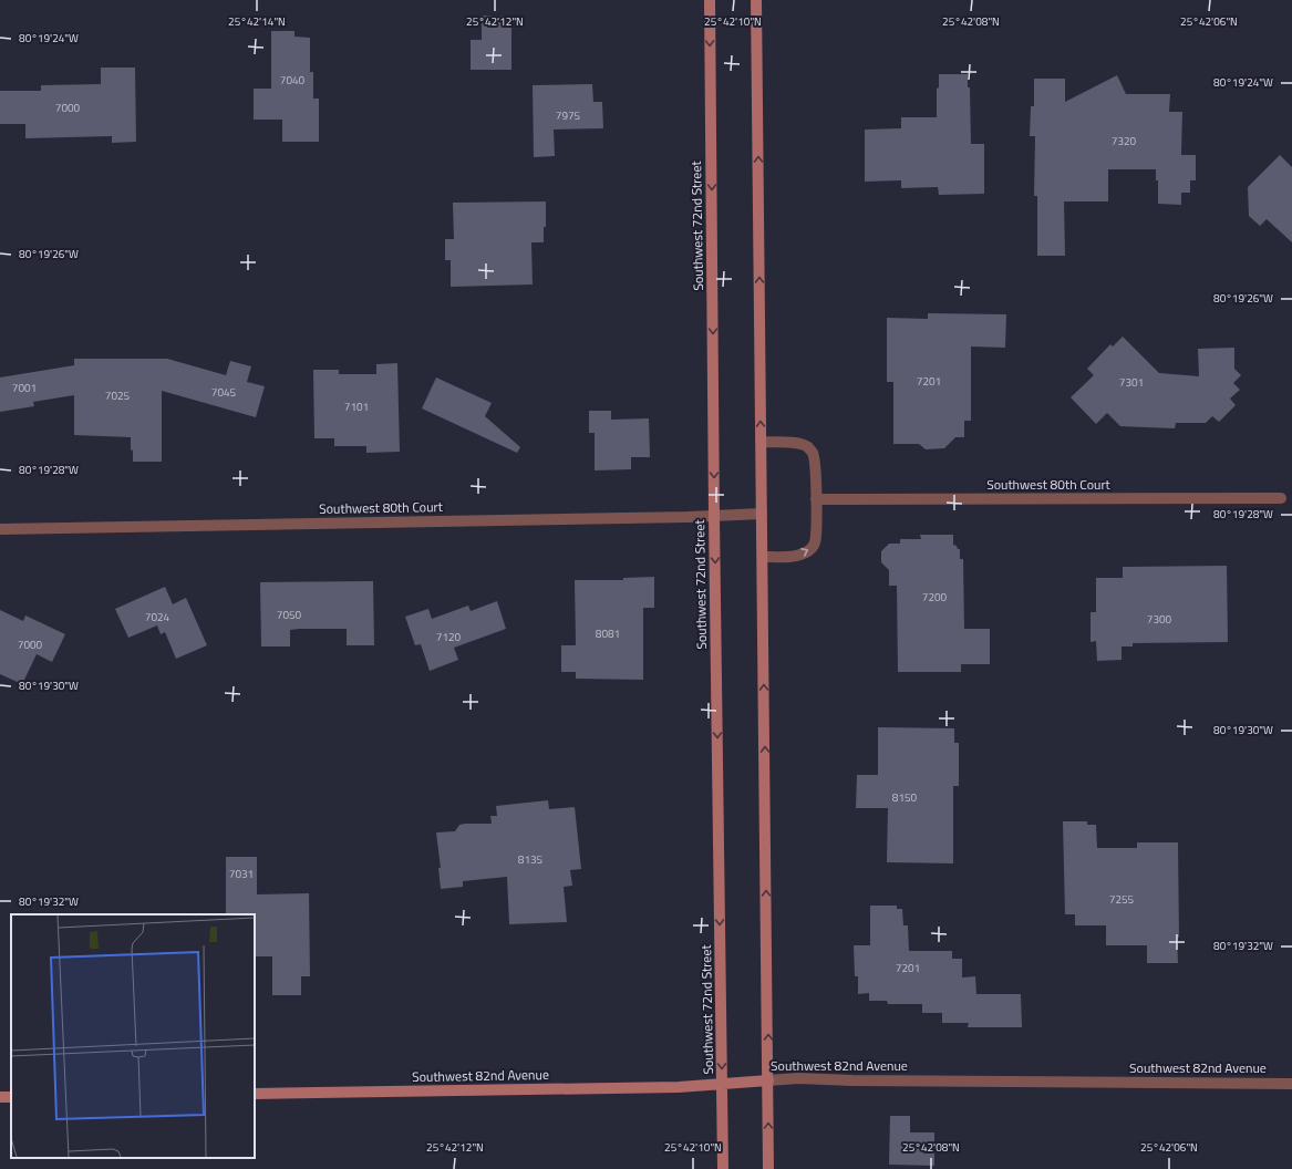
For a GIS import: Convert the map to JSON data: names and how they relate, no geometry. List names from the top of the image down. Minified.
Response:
{"streets":{"main road":["Southwest 72nd Street","Southwest 82nd Avenue"],"street":["Southwest 80th Court"]},"crossings":[["Southwest 72nd Street","Southwest 80th Court"],["Southwest 72nd Street","Southwest 82nd Avenue"]],"house_numbers":["7040","7000","7975","7320","7201","7301","7001","7045","7025","7101","7200","7050","7024","7300","8081","7120","7000","8150","8135","7031","7255","7201"],"coordinates":["25°42'14\"N","25°42'12\"N","25°42'10\"N","25°42'08\"N","25°42'06\"N","80°19'24\"W","80°19'26\"W","80°19'28\"W","80°19'30\"W","80°19'32\"W"]}
